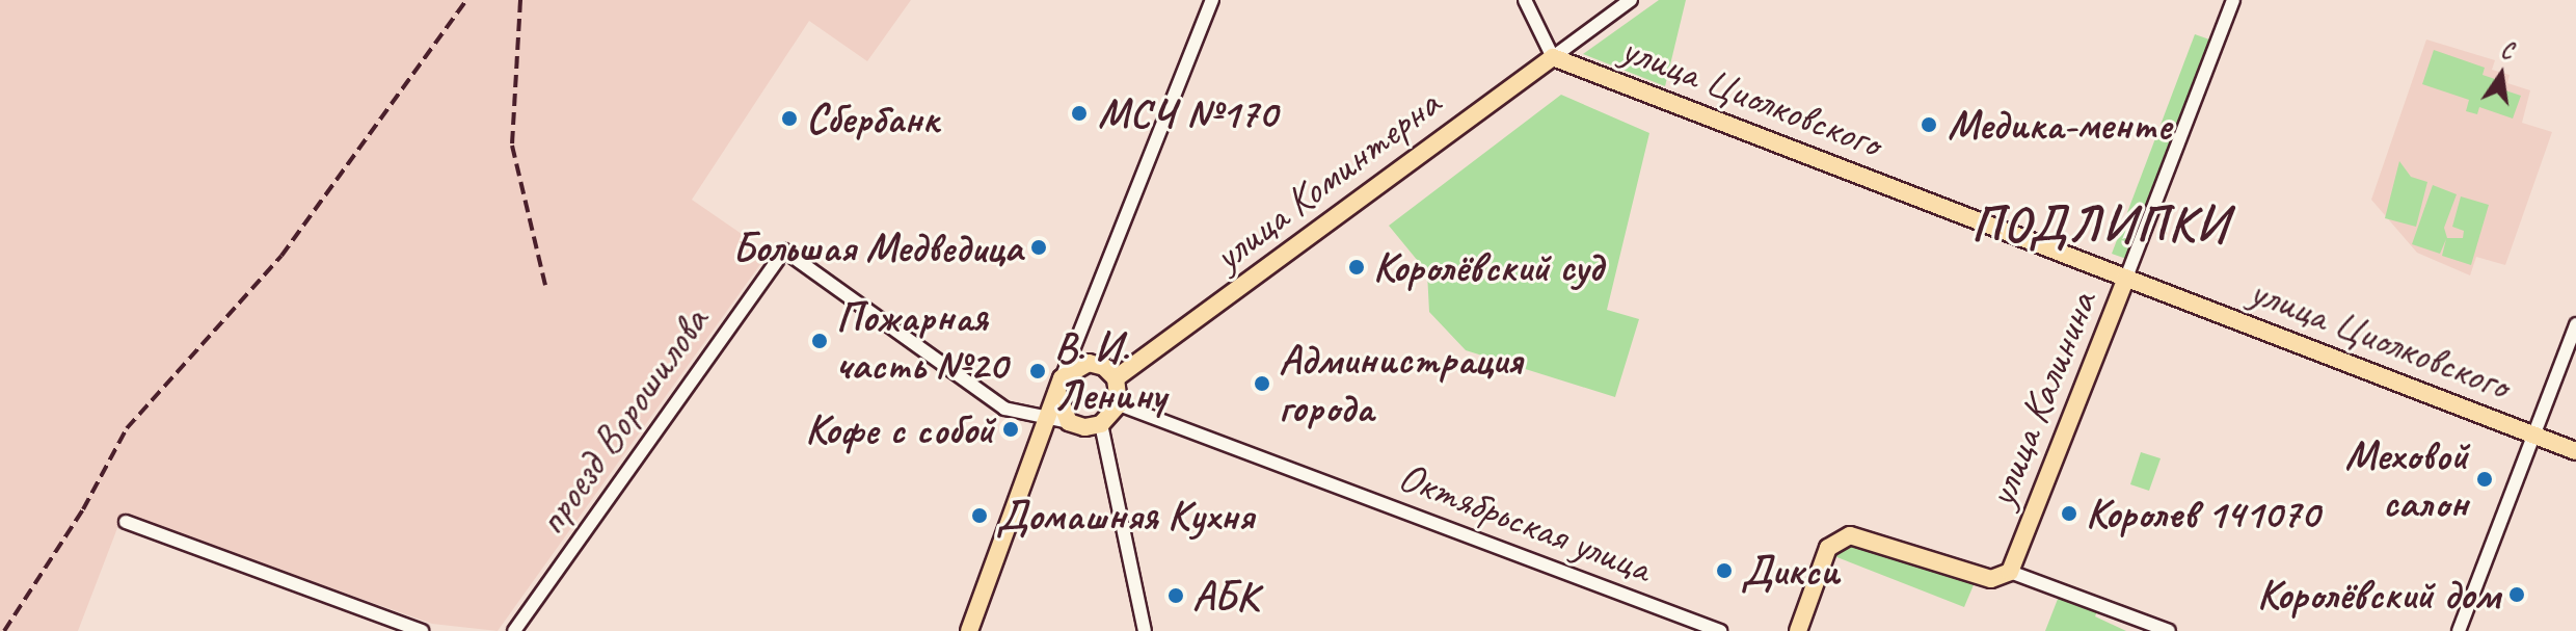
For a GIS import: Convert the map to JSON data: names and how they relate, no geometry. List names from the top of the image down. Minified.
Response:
{"streets":{"main road":["улица Циолковского","улица Коминтерна","улица Калинина"],"street":["проезд Ворошилова","Октябрьская улица"]},"crossings":[["улица Циолковского","улица Коминтерна"],["улица Циолковского","улица Калинина"],["улица Коминтерна","Октябрьская улица"]],"districts":["ПОДЛИПКИ"],"places":["МСЧ №170","Сбербанк","Медика-менте","Большая Медведица","Королёвский суд","Пожарная часть №20","В. И. Ленину","Администрация города","Кофе с собой","Меховой салон","Королев 141070","Домашняя Кухня","Дикси","Королёвский дом","АБК"],"north":"top"}
